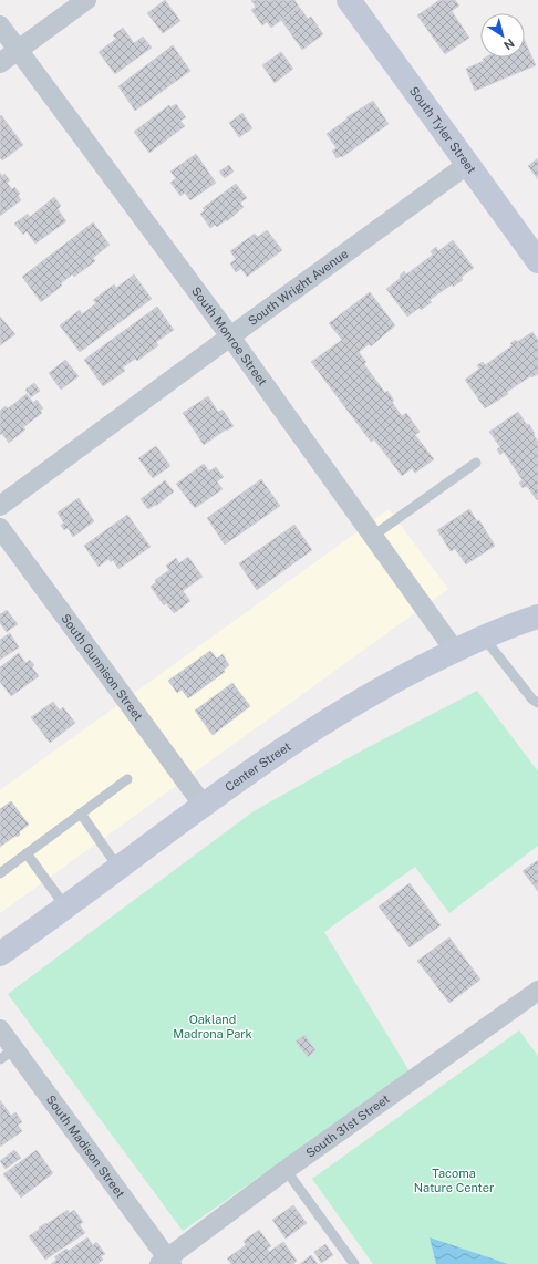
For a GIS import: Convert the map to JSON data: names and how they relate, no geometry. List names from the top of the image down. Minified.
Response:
{"streets":{"main road":["South Tyler Street","Center Street"],"street":["South Wright Avenue","South Monroe Street","South Gunnison Street","South 31st Street","South Madison Street"]},"crossings":[["South Tyler Street","South Wright Avenue"],["South Wright Avenue","South Monroe Street"],["South Monroe Street","Center Street"],["South Gunnison Street","Center Street"],["South 31st Street","South Madison Street"]],"parks":["Oakland Madrona Park","Tacoma Nature Center"],"north":"bottom right"}
